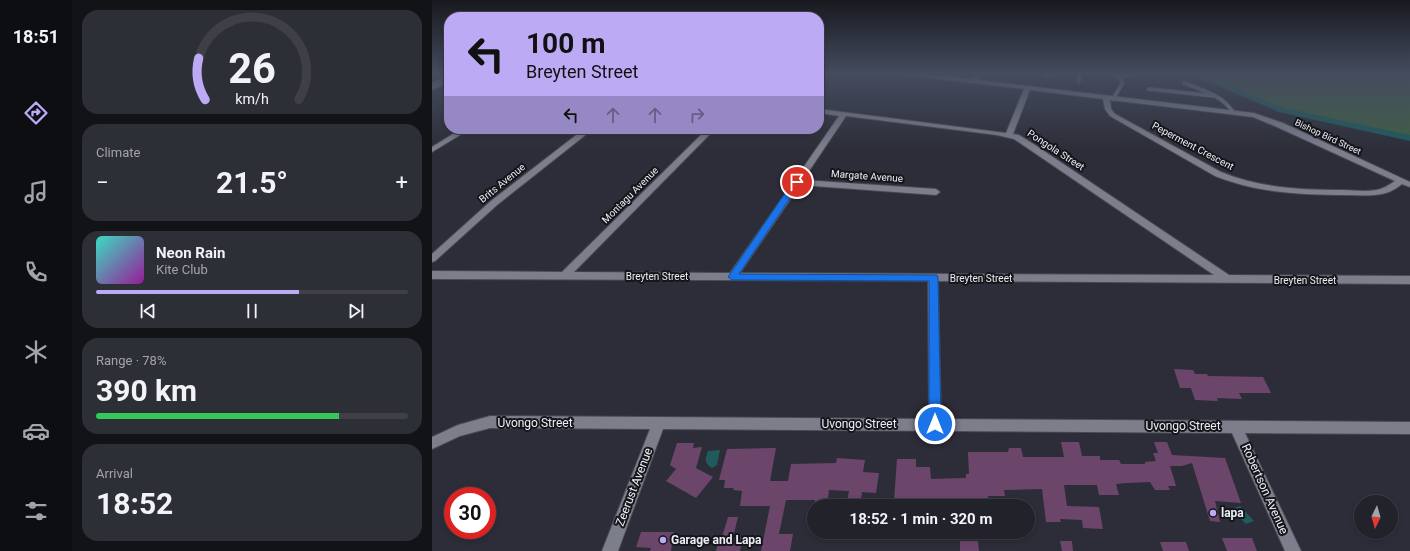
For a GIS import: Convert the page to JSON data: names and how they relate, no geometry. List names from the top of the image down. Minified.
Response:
{"streets":{"street":["Bishop Bird Street","Peperment Crescent","Pongola Street","Margate Avenue","Brits Avenue","Montagu Avenue","Breyten Street","Uvongo Street","Zeerust Avenue","Robertson Avenue"]},"crossings":[["Bishop Bird Street","Peperment Crescent"],["Pongola Street","Breyten Street"],["Montagu Avenue","Breyten Street"],["Uvongo Street","Zeerust Avenue"],["Uvongo Street","Robertson Avenue"]],"places":["lapa","Garage and Lapa"],"north":"bottom","page":{"tabs":"18:51","turn":["100 m","Breyten Street"],"tile":["Climate",["Range · 78%","390 km"],["Arrival","18:52"]],"heat":["−","21.5°","+"],"song":["Neon Rain","Kite Club"],"limit":"30","trip":"18:52 · 1 min · 320 m","gauge":["26","km/h"]}}
